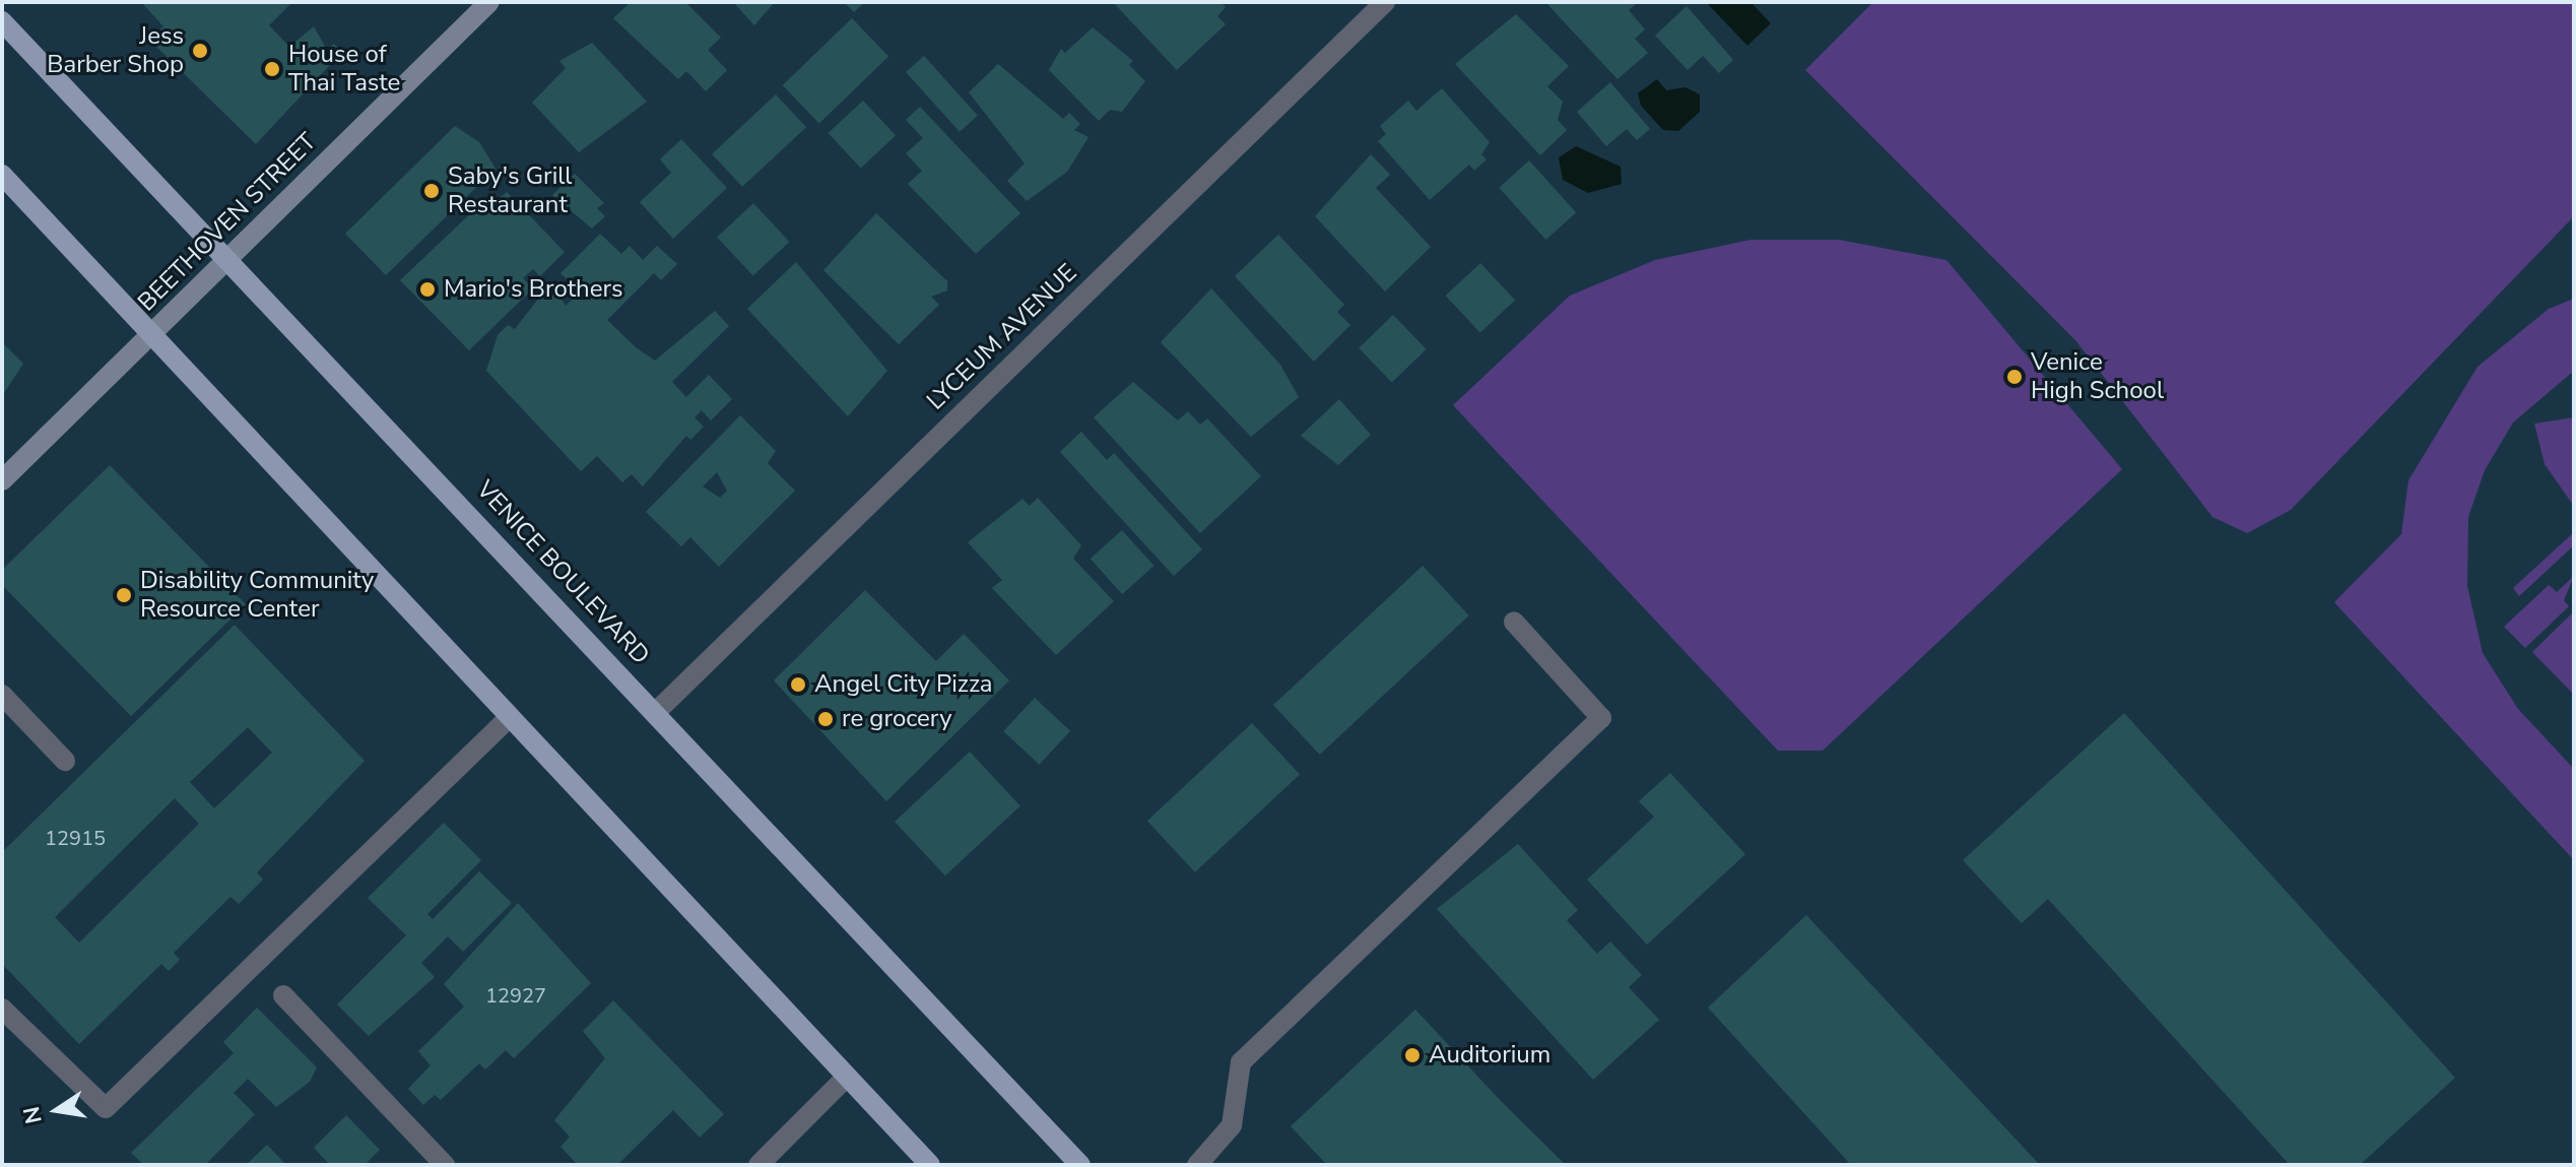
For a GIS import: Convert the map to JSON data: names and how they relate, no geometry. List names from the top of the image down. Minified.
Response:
{"streets":{"main road":["VENICE BOULEVARD"],"street":["BEETHOVEN STREET","LYCEUM AVENUE"]},"crossings":[["BEETHOVEN STREET","VENICE BOULEVARD"],["LYCEUM AVENUE","VENICE BOULEVARD"]],"places":["Jess Barber Shop","House of Thai Taste","Saby's Grill Restaurant","Mario's Brothers","Venice High School","Disability Community Resource Center","Angel City Pizza","re grocery","Auditorium"],"house_numbers":["12915","12927"],"north":"left"}
